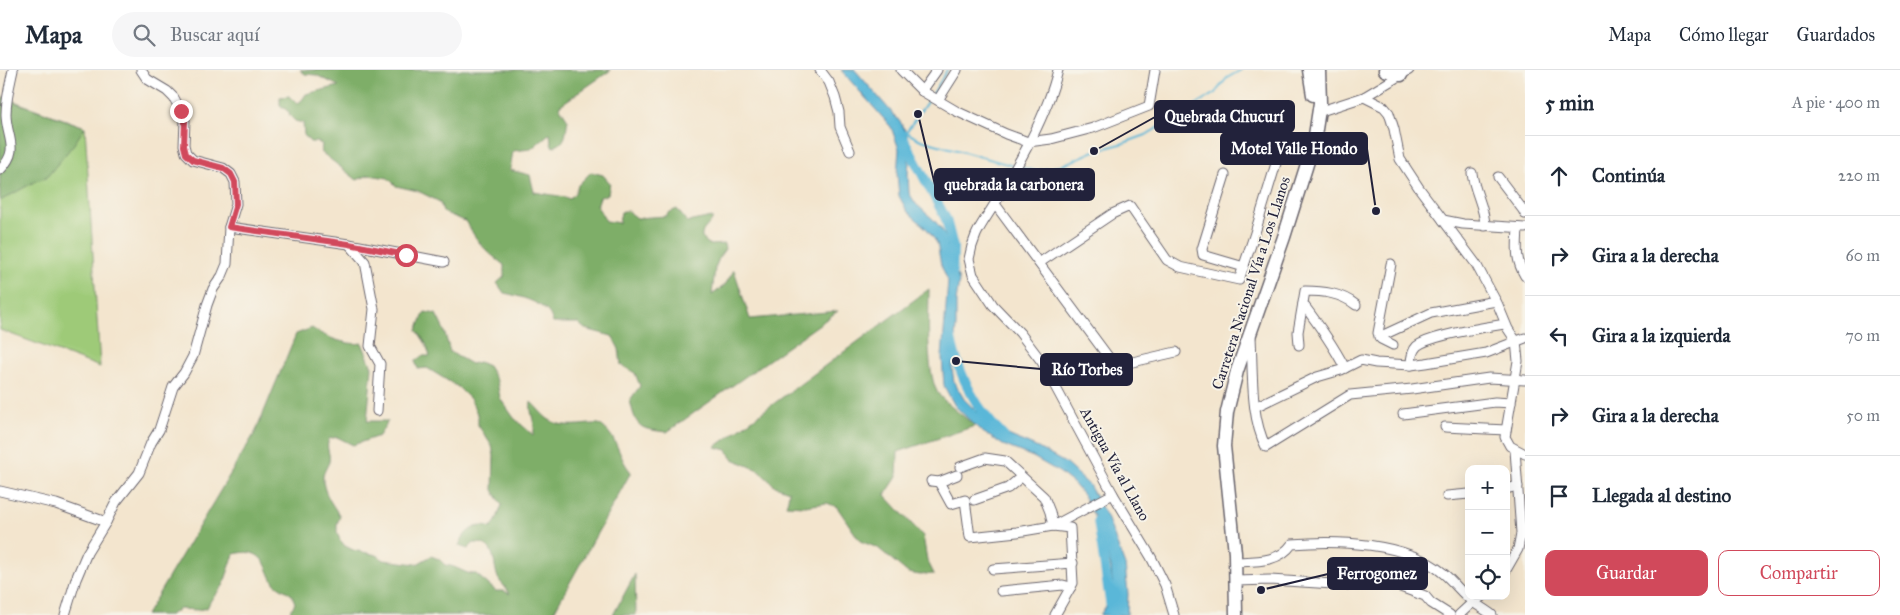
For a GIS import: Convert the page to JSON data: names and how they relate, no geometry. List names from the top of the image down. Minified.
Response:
{"streets":{"highway":["Carretera Nacional Vía a Los Llanos"],"street":["Antigua Vía al Llano"]},"places":["quebrada la carbonera","Quebrada Chucurí","Motel Valle Hondo","Río Torbes","Ferrogomez"],"page":{"header":"Mapa","search":"Buscar aquí","nav":["Mapa","Cómo llegar","Guardados"],"heading":["5 min","A pie · 400 m"],"list":[["Continúa","220 m"],["Gira a la derecha","60 m"],["Gira a la izquierda","70 m"],["Gira a la derecha","50 m"],"Llegada al destino"],"map_buttons":["+","−"],"buttons":["Guardar","Compartir"]}}
